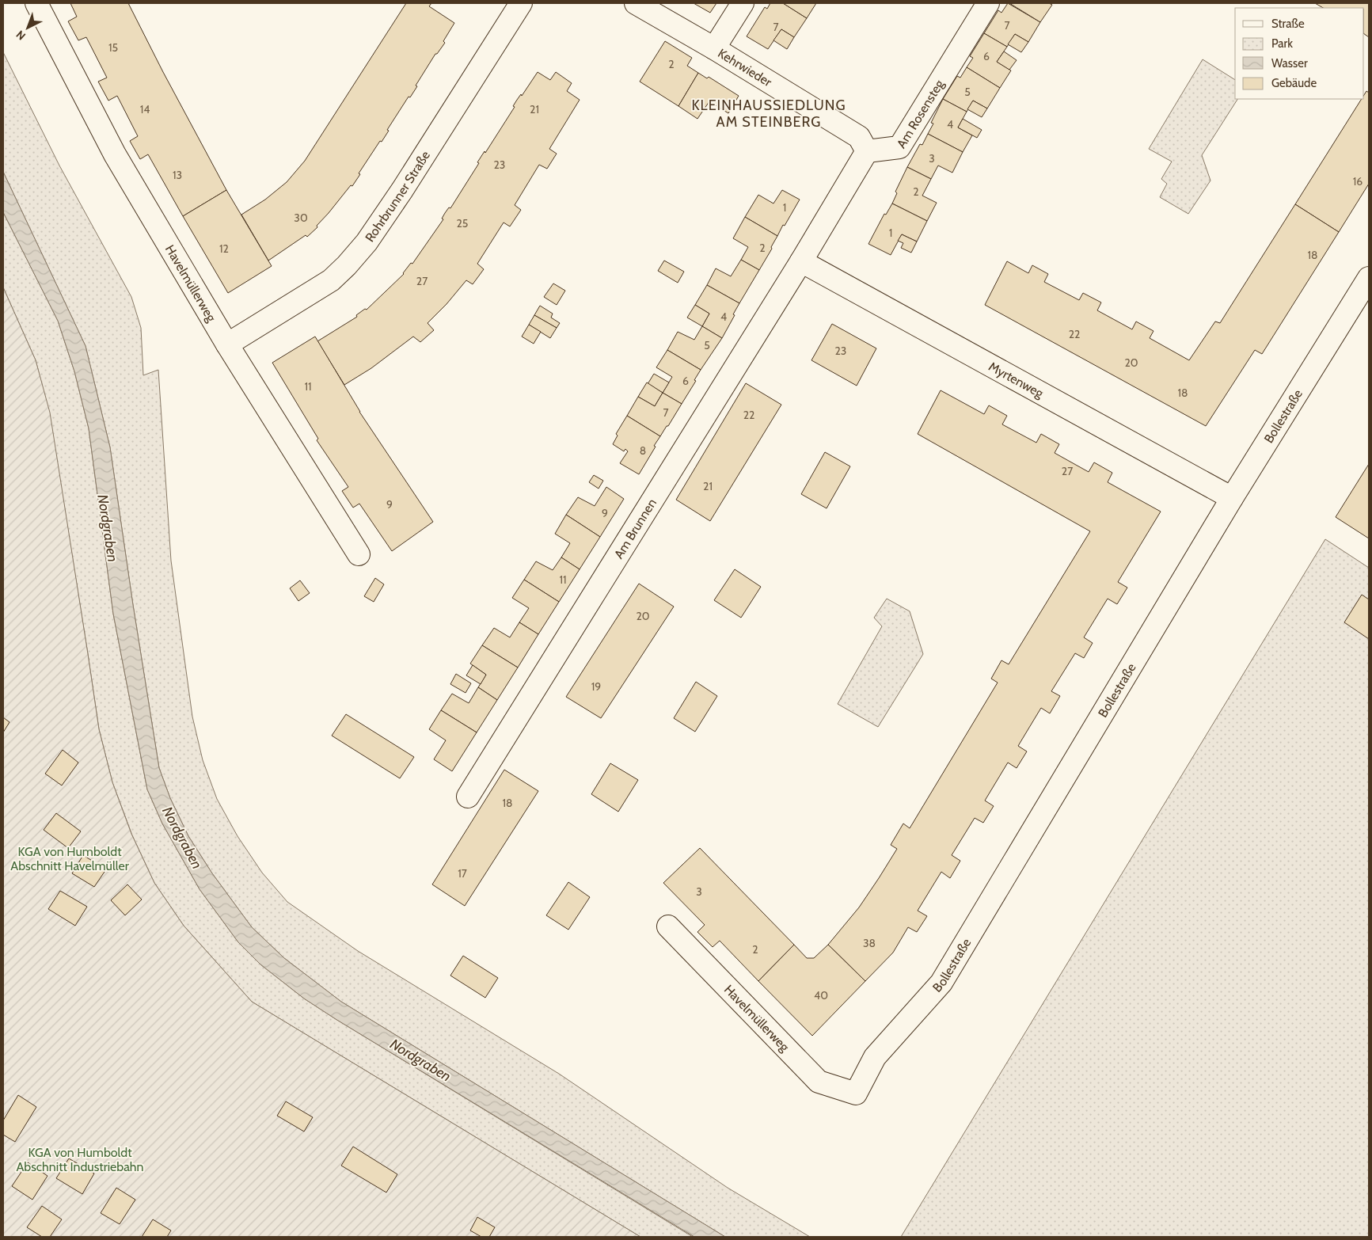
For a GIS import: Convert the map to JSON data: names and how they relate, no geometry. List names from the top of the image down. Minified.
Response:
{"streets":{"street":["Kehrwieder","Am Rosensteg","Rohrbrunner Straße","Havelmüllerweg","Myrtenweg","Bollestraße","Am Brunnen"]},"crossings":[["Kehrwieder","Am Rosensteg"],["Rohrbrunner Straße","Havelmüllerweg"],["Havelmüllerweg","Bollestraße"],["Myrtenweg","Bollestraße"],["Myrtenweg","Am Brunnen"]],"districts":["KLEINHAUSSIEDLUNG AM STEINBERG"],"water":["Nordgraben"],"parks":["KGA von Humboldt Abschnitt Havelmüller","KGA von Humboldt Abschnitt Industriebahn"],"house_numbers":["7","7","15","6","2","5","14","21","4","3","23","13","16","2","1","30","25","1","2","12","18","27","4","22","5","23","20","6","11","18","7","22","8","27","21","9","9","11","20","19","18","17","3","38","2","40"],"legend":["Straße","Park","Wasser","Gebäude"],"north":"bottom left"}
